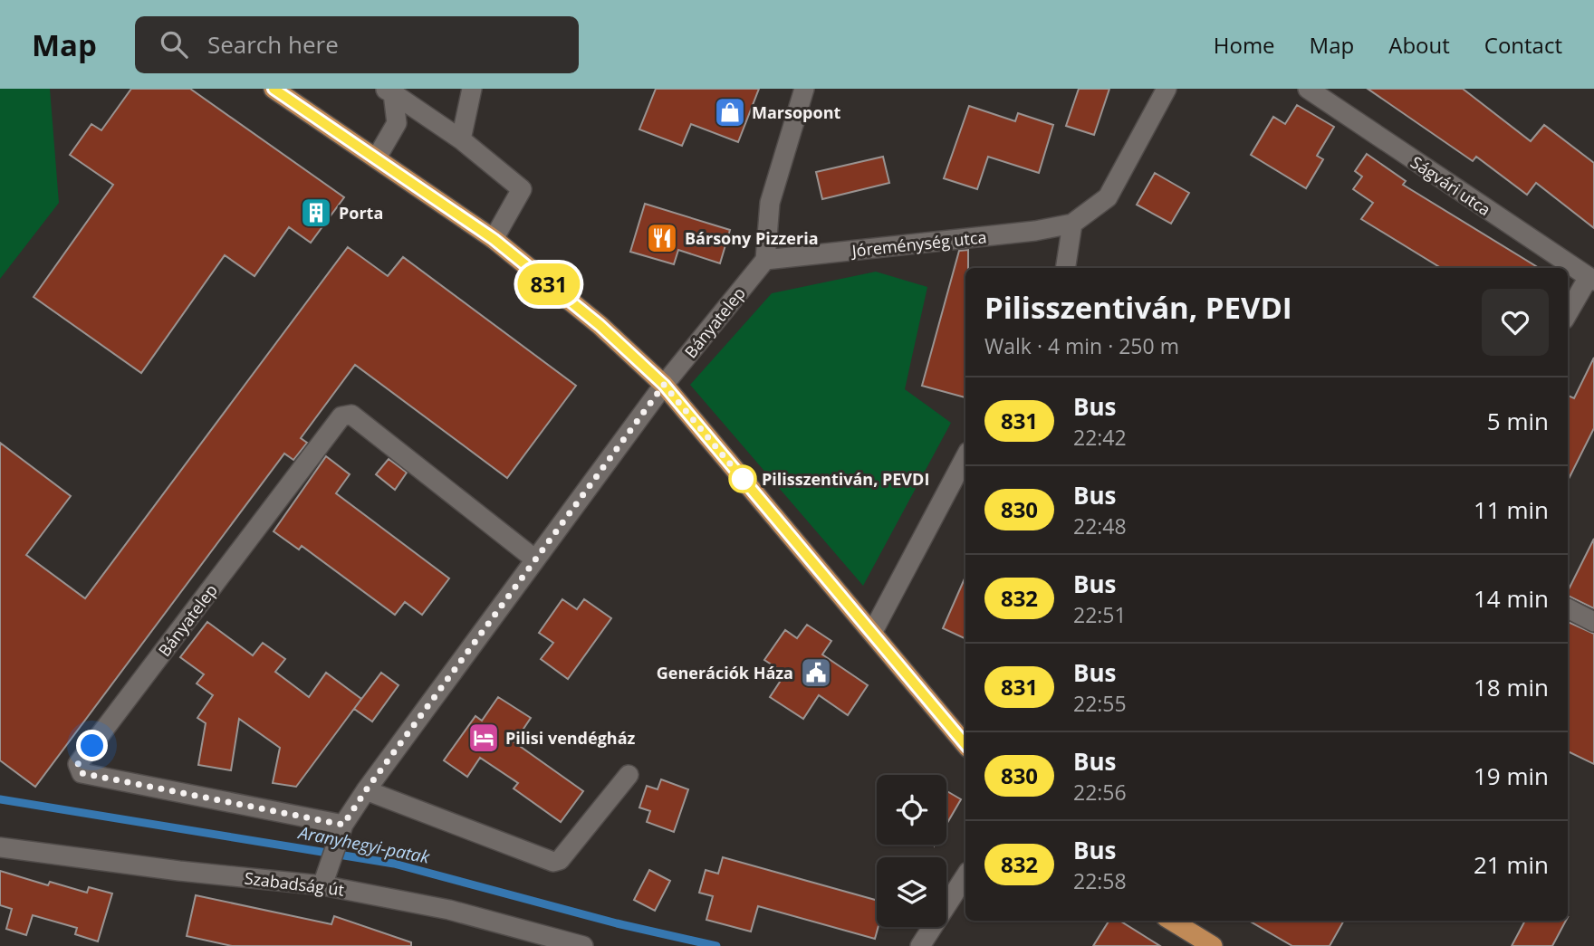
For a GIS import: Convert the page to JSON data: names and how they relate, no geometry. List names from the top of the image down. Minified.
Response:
{"streets":{"street":["Ságvári utca","Jóreménység utca","Bányatelep","Szabadság út"]},"crossings":[["Jóreménység utca","Bányatelep"]],"water":["Aranyhegyi-patak"],"places":{"shop":["Marsopont"],"building":["Porta"],"restaurant":["Bársony Pizzeria"],"other":["Pilisszentiván, PEVDI"],"public building":["Generációk Háza"],"hotel":["Pilisi vendégház"]},"lines":["bus line 831"],"page":{"header":"Map","search":"Search here","nav":["Home","Map","About","Contact"],"on_map":"831","heading":["Pilisszentiván, PEVDI","Walk · 4 min · 250 m"],"list":[{"mark":"831","name":"Bus","note":"22:42","value":"5 min"},{"mark":"830","name":"Bus","note":"22:48","value":"11 min"},{"mark":"832","name":"Bus","note":"22:51","value":"14 min"},{"mark":"831","name":"Bus","note":"22:55","value":"18 min"},{"mark":"830","name":"Bus","note":"22:56","value":"19 min"},{"mark":"832","name":"Bus","note":"22:58","value":"21 min"}]}}
